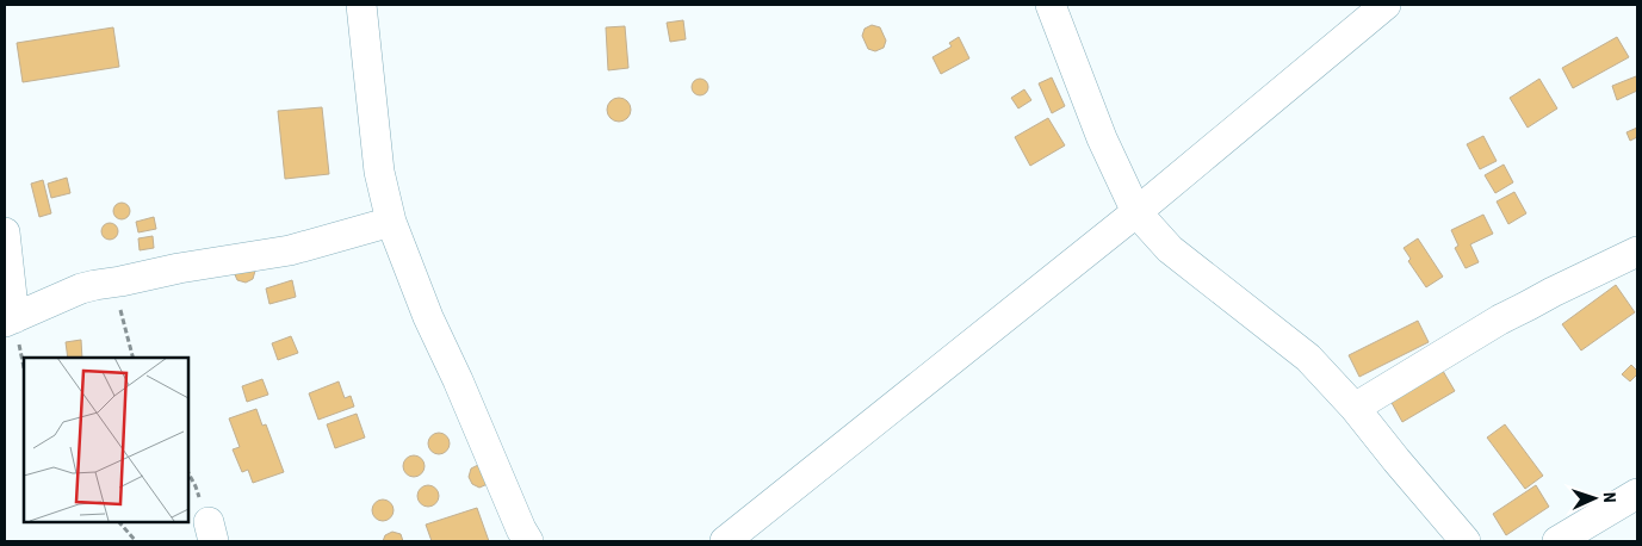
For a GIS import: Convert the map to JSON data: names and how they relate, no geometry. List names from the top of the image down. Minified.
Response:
{"north":"right"}
